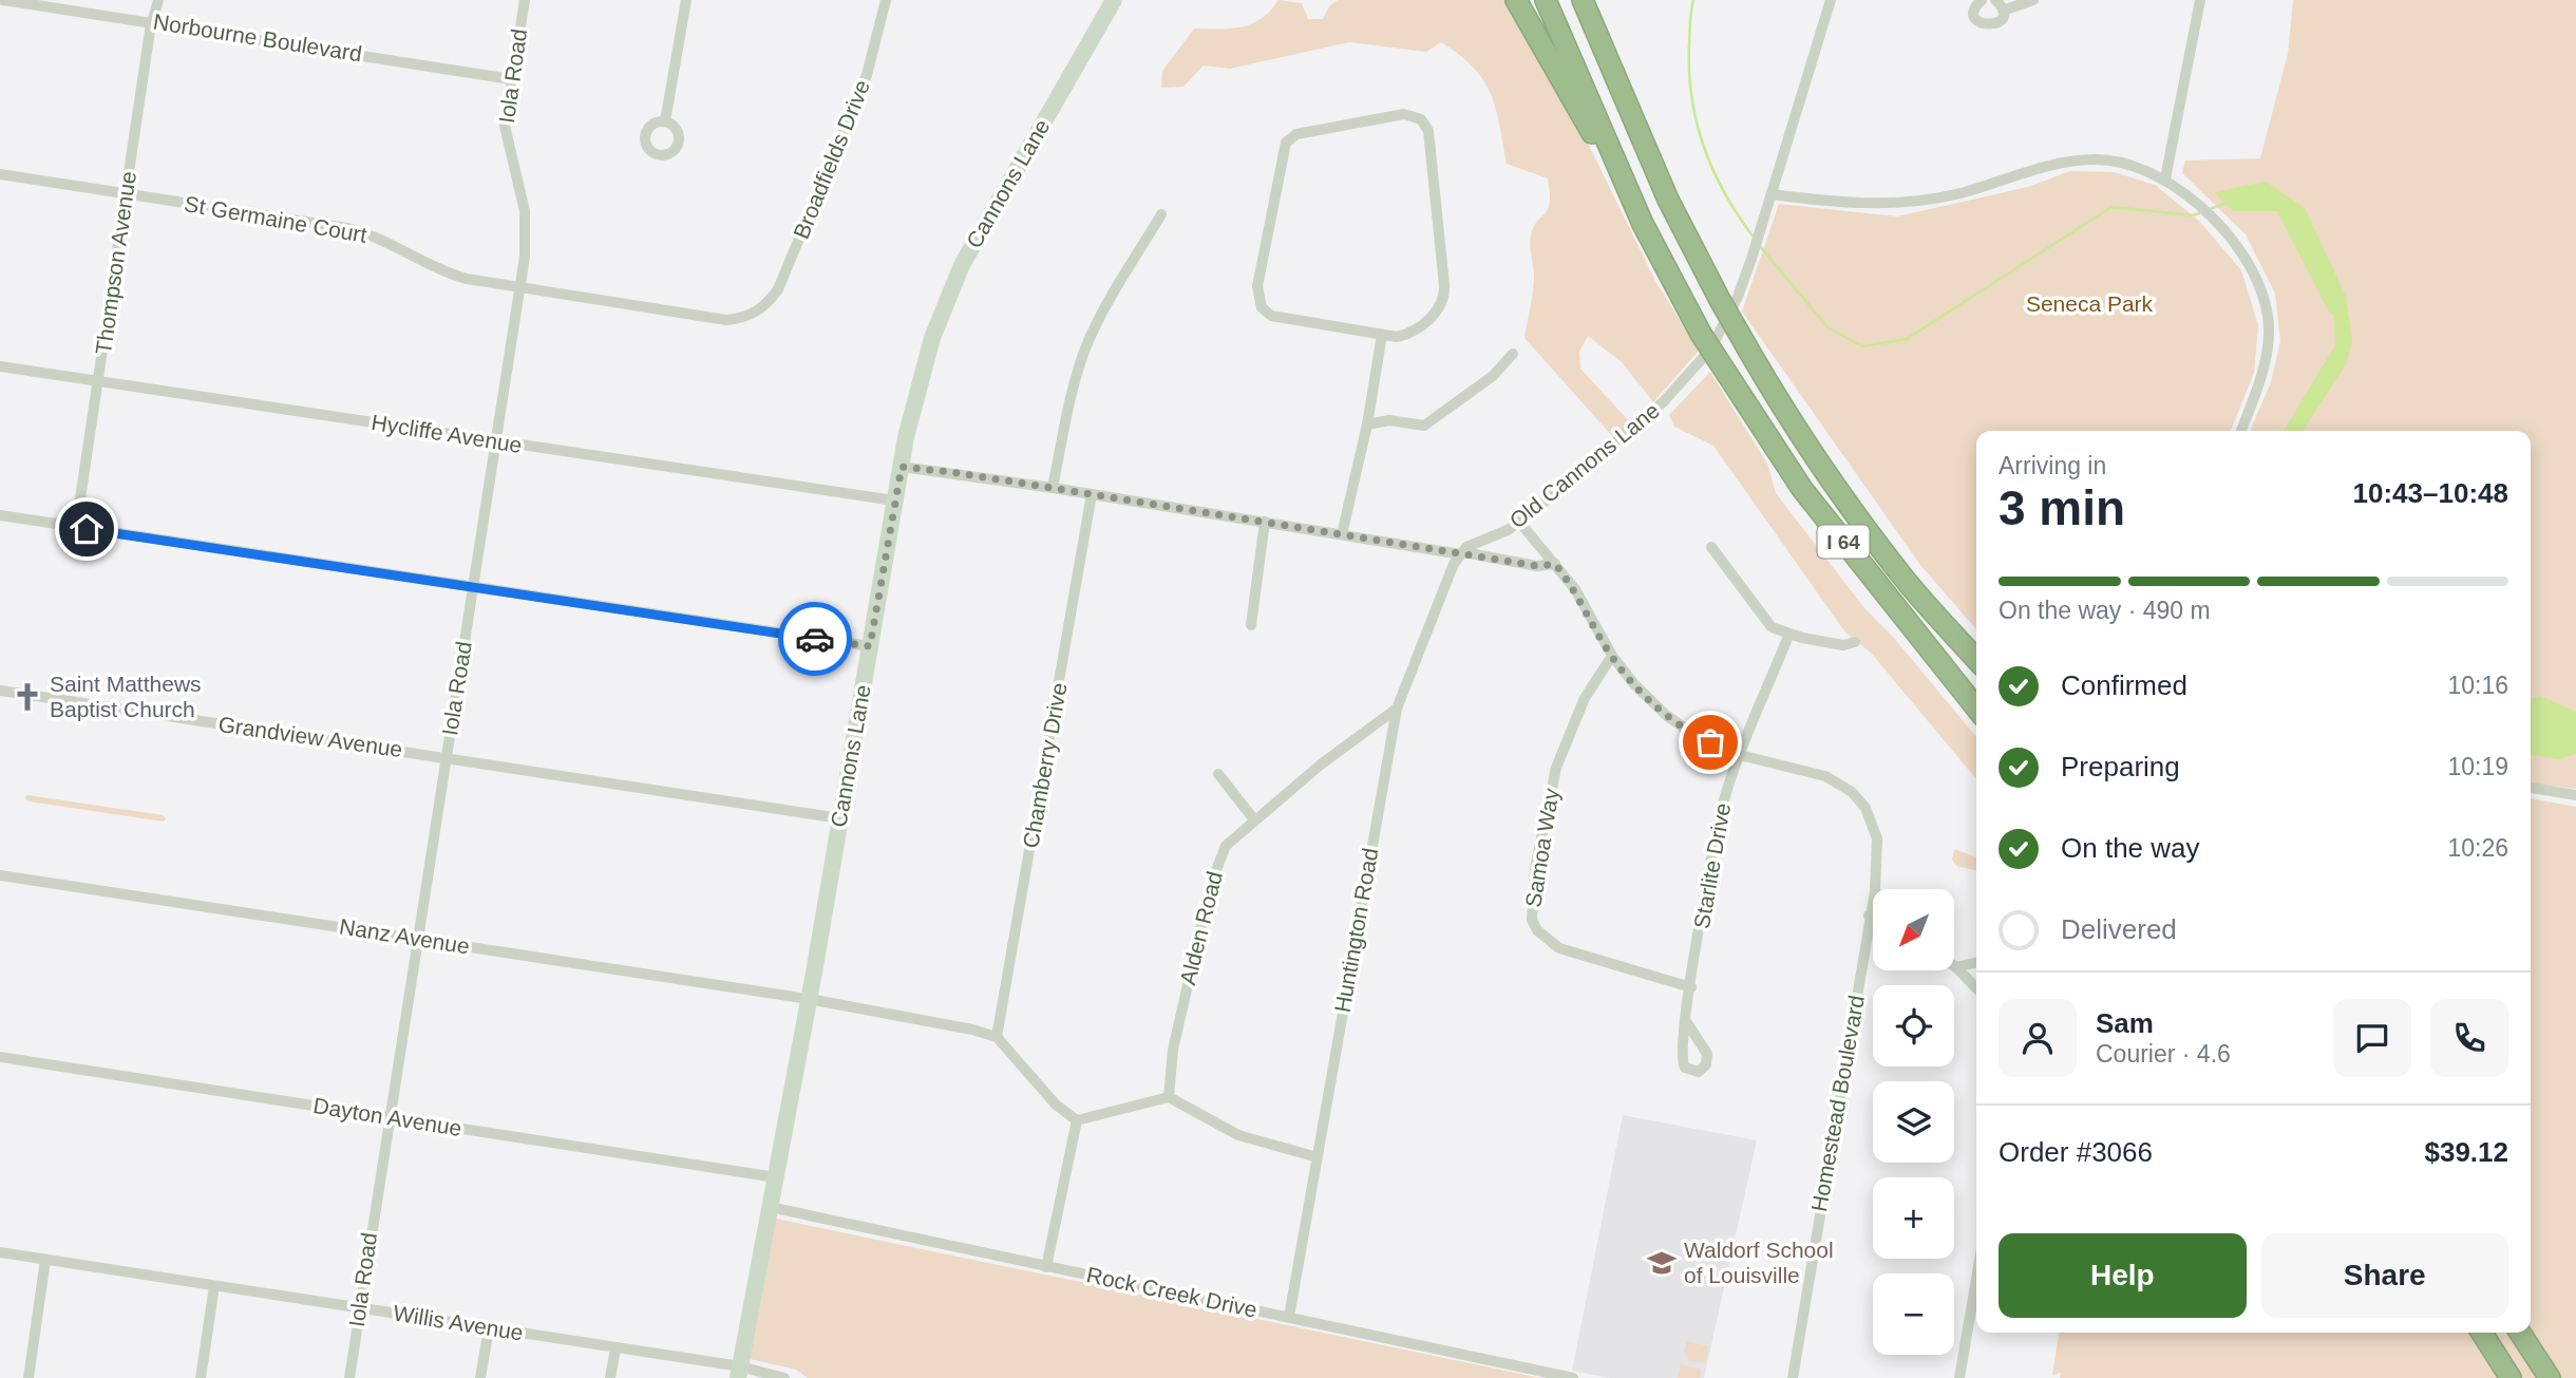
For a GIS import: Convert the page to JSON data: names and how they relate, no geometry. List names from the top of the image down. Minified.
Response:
{"streets":{"highway":["I 64"],"main road":["Cannons Lane"],"street":["Norbourne Boulevard","Iola Road","Broadfields Drive","St Germaine Court","Thompson Avenue","Hycliffe Avenue","Old Cannons Lane","Grandview Avenue","Chamberry Drive","Samoa Way","Starlite Drive","Alden Road","Huntington Road","Nanz Avenue","Homestead Boulevard","Dayton Avenue","Rock Creek Drive","Willis Avenue"]},"crossings":[["Norbourne Boulevard","Iola Road"],["Norbourne Boulevard","Thompson Avenue"],["Iola Road","St Germaine Court"],["Iola Road","Hycliffe Avenue"],["Iola Road","Grandview Avenue"],["Iola Road","Nanz Avenue"],["Iola Road","Dayton Avenue"],["Iola Road","Willis Avenue"],["Broadfields Drive","St Germaine Court"],["Cannons Lane","Hycliffe Avenue"],["Cannons Lane","Grandview Avenue"],["Cannons Lane","Nanz Avenue"],["Cannons Lane","Dayton Avenue"],["Cannons Lane","Rock Creek Drive"],["Cannons Lane","Willis Avenue"],["St Germaine Court","Thompson Avenue"],["Thompson Avenue","Hycliffe Avenue"],["Old Cannons Lane","Huntington Road"],["Old Cannons Lane","Homestead Boulevard"],["Chamberry Drive","Nanz Avenue"],["Samoa Way","Starlite Drive"],["Samoa Way","Homestead Boulevard"],["Starlite Drive","Homestead Boulevard"],["Alden Road","Huntington Road"],["Huntington Road","Rock Creek Drive"]],"parks":["Seneca Park"],"places":{"church":["Saint Matthews Baptist Church"],"school or university":["Waldorf School of Louisville"]},"north":"bottom left","page":{"heading":["3 min","Arriving in","10:43–10:48"],"panel":["Sam","Courier · 4.6","Order #3066","$39.12"],"bar":"On the way · 490 m","list":[["Confirmed","10:16"],["Preparing","10:19"],["On the way","10:26"],"Delivered"],"map_buttons":["+","−"],"buttons":["Help","Share"]}}
